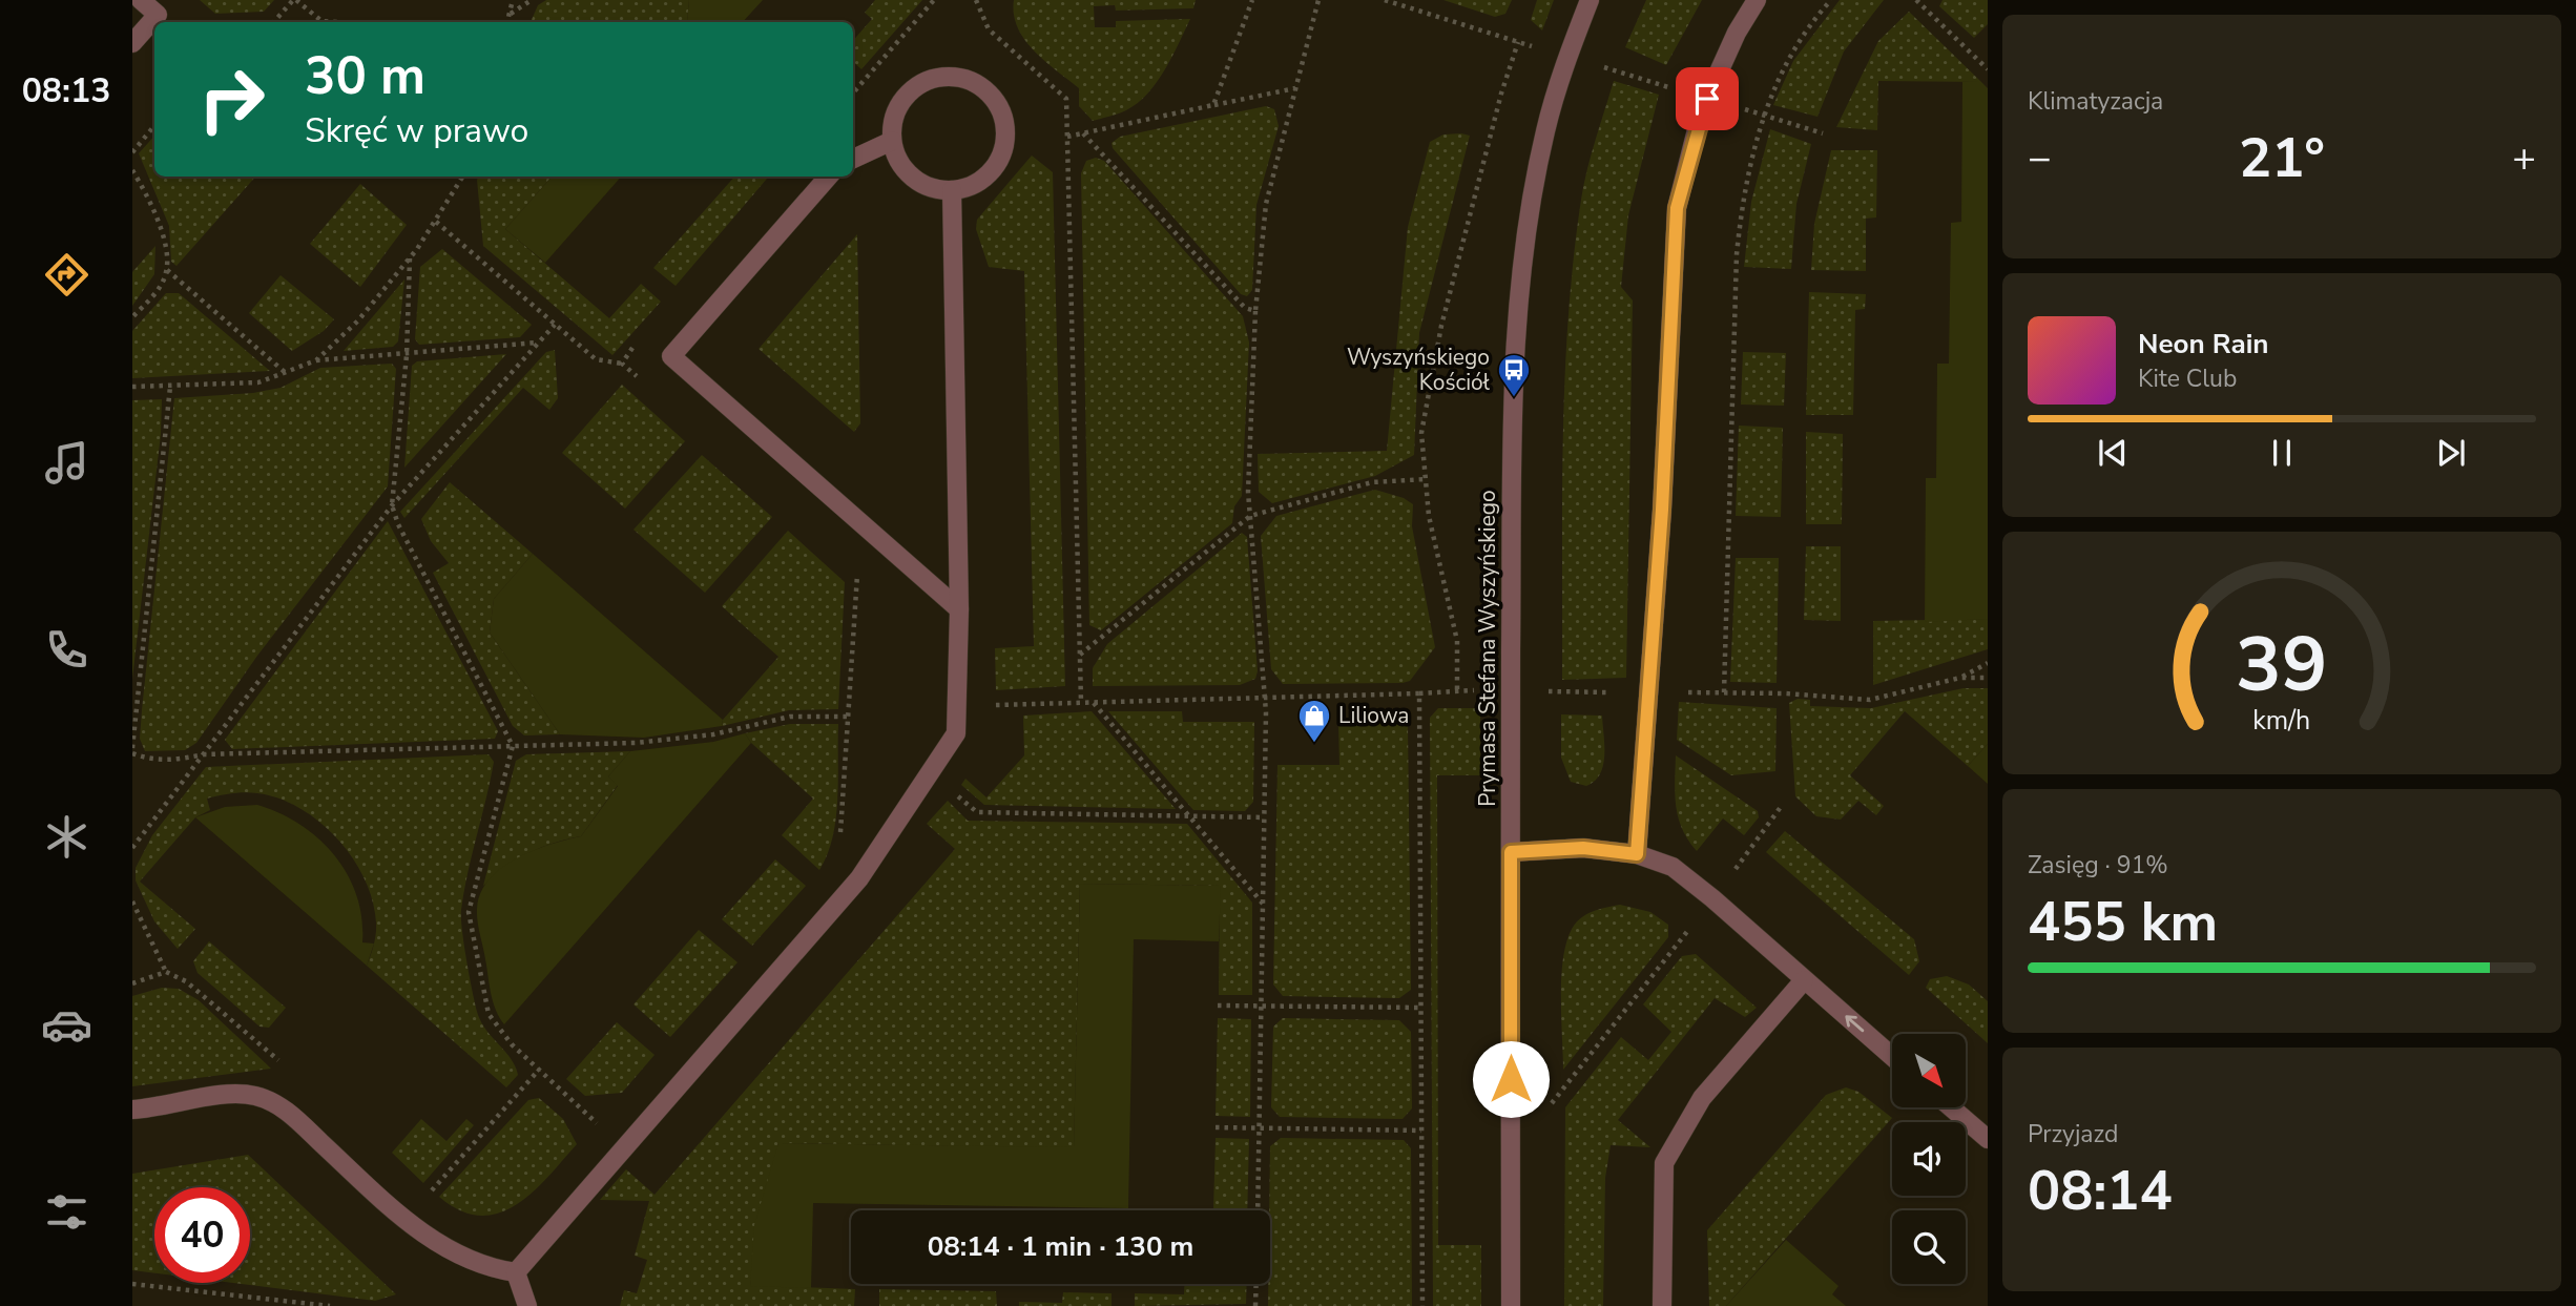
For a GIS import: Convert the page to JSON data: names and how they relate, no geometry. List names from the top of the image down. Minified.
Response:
{"streets":{"street":["Prymasa Stefana Wyszyńskiego"]},"places":{"bus stop":["Wyszyńskiego Kościół"],"shop":["Liliowa"]},"north":"bottom right","page":{"tabs":"08:13","tile":["Klimatyzacja",["Zasięg · 91%","455 km"],["Przyjazd","08:14"]],"turn":["30 m","Skręć w prawo"],"heat":["−","21°","+"],"song":["Neon Rain","Kite Club"],"limit":"40","trip":"08:14 · 1 min · 130 m","gauge":["39","km/h"]}}
